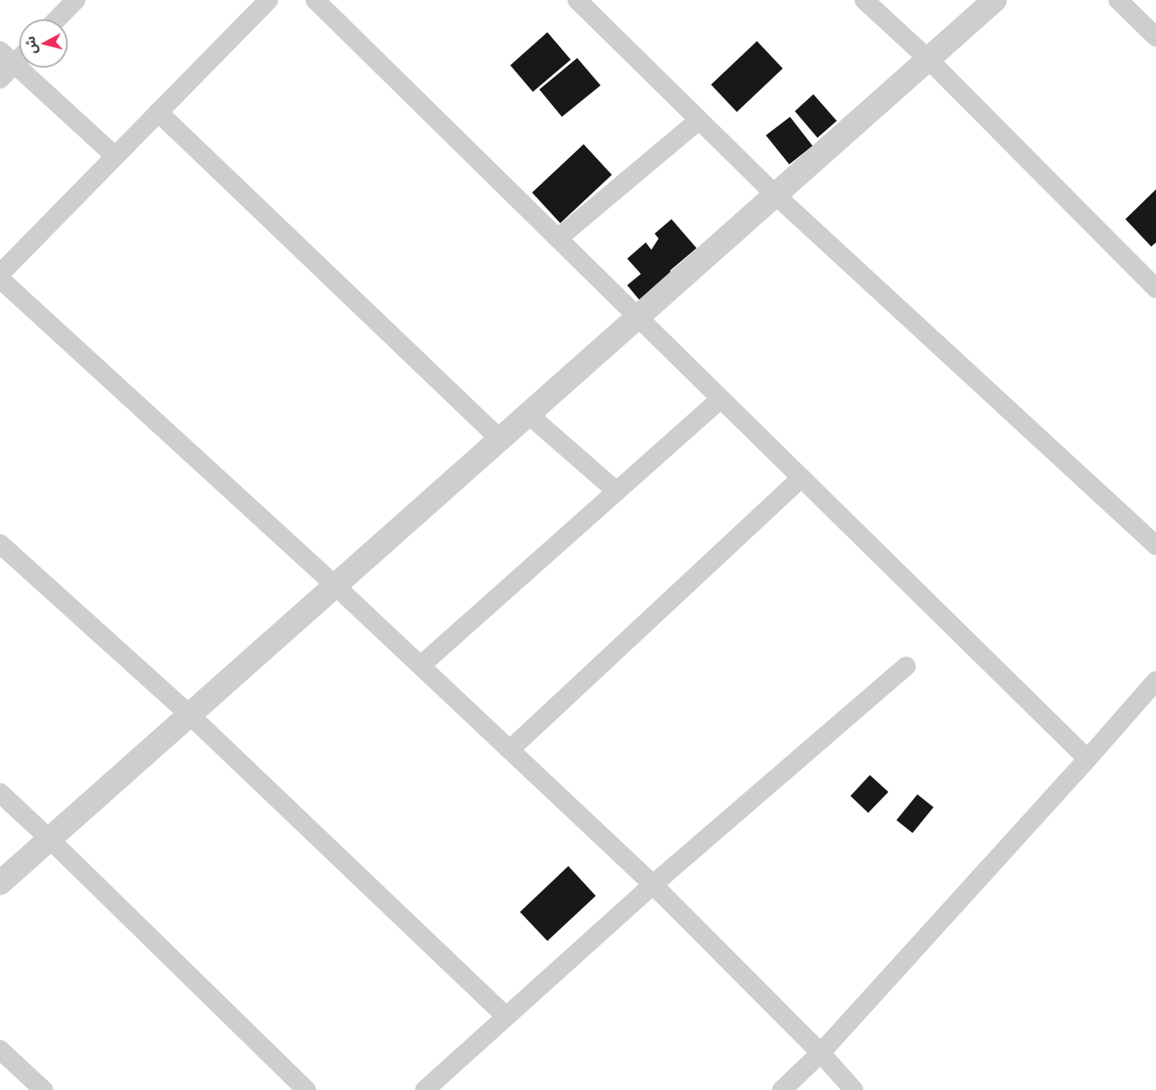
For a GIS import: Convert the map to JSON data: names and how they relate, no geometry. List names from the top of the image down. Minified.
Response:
{"north":"left"}
